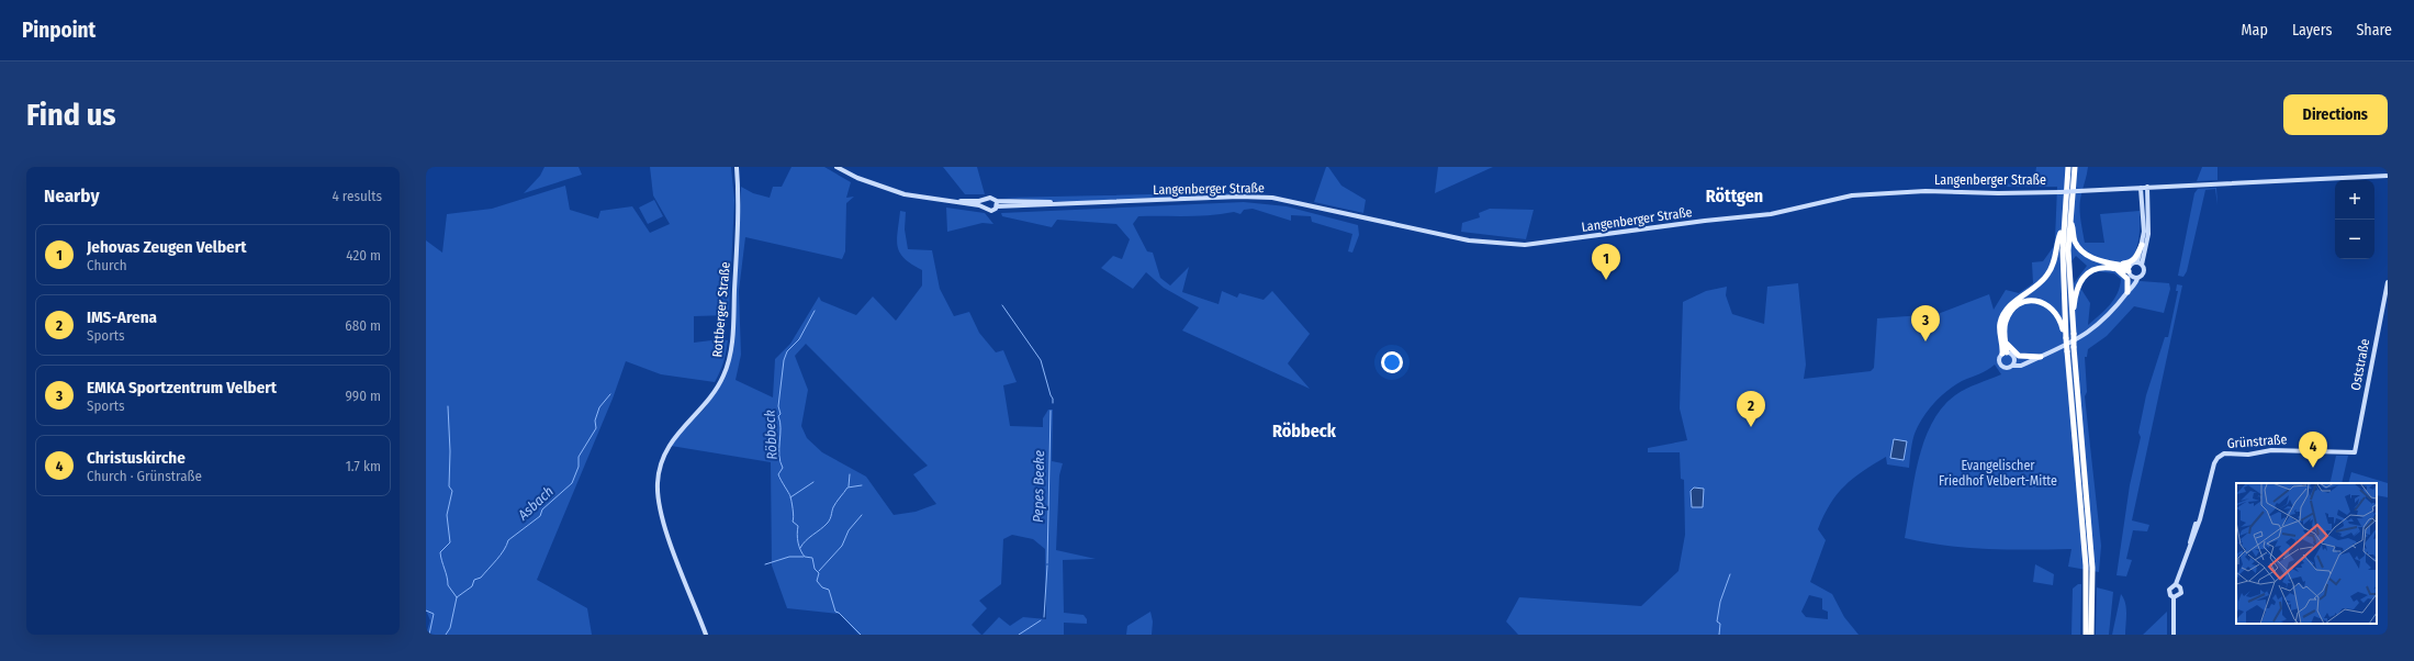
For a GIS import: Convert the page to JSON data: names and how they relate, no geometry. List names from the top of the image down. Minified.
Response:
{"streets":{"main road":["Langenberger Straße","Rottberger Straße","Oststraße","Grünstraße"]},"crossings":[["Oststraße","Grünstraße"]],"districts":["Röttgen","Röbbeck"],"water":["Röbbeck","Pepes Beeke","Asbach"],"parks":["Evangelischer Friedhof Velbert-Mitte"],"page":{"header":"Pinpoint","nav":["Map","Layers","Share"],"buttons":"Directions","title":"Find us","heading":["Nearby","4 results"],"map_buttons":["+","−"],"list":[{"mark":"1","name":"Jehovas Zeugen Velbert","note":"Church","value":"420 m"},{"mark":"2","name":"IMS-Arena","note":"Sports","value":"680 m"},{"mark":"3","name":"EMKA Sportzentrum Velbert","note":"Sports","value":"990 m"},{"mark":"4","name":"Christuskirche","note":"Church · Grünstraße","value":"1.7 km"}],"pins":["1","3","2","4"]}}
